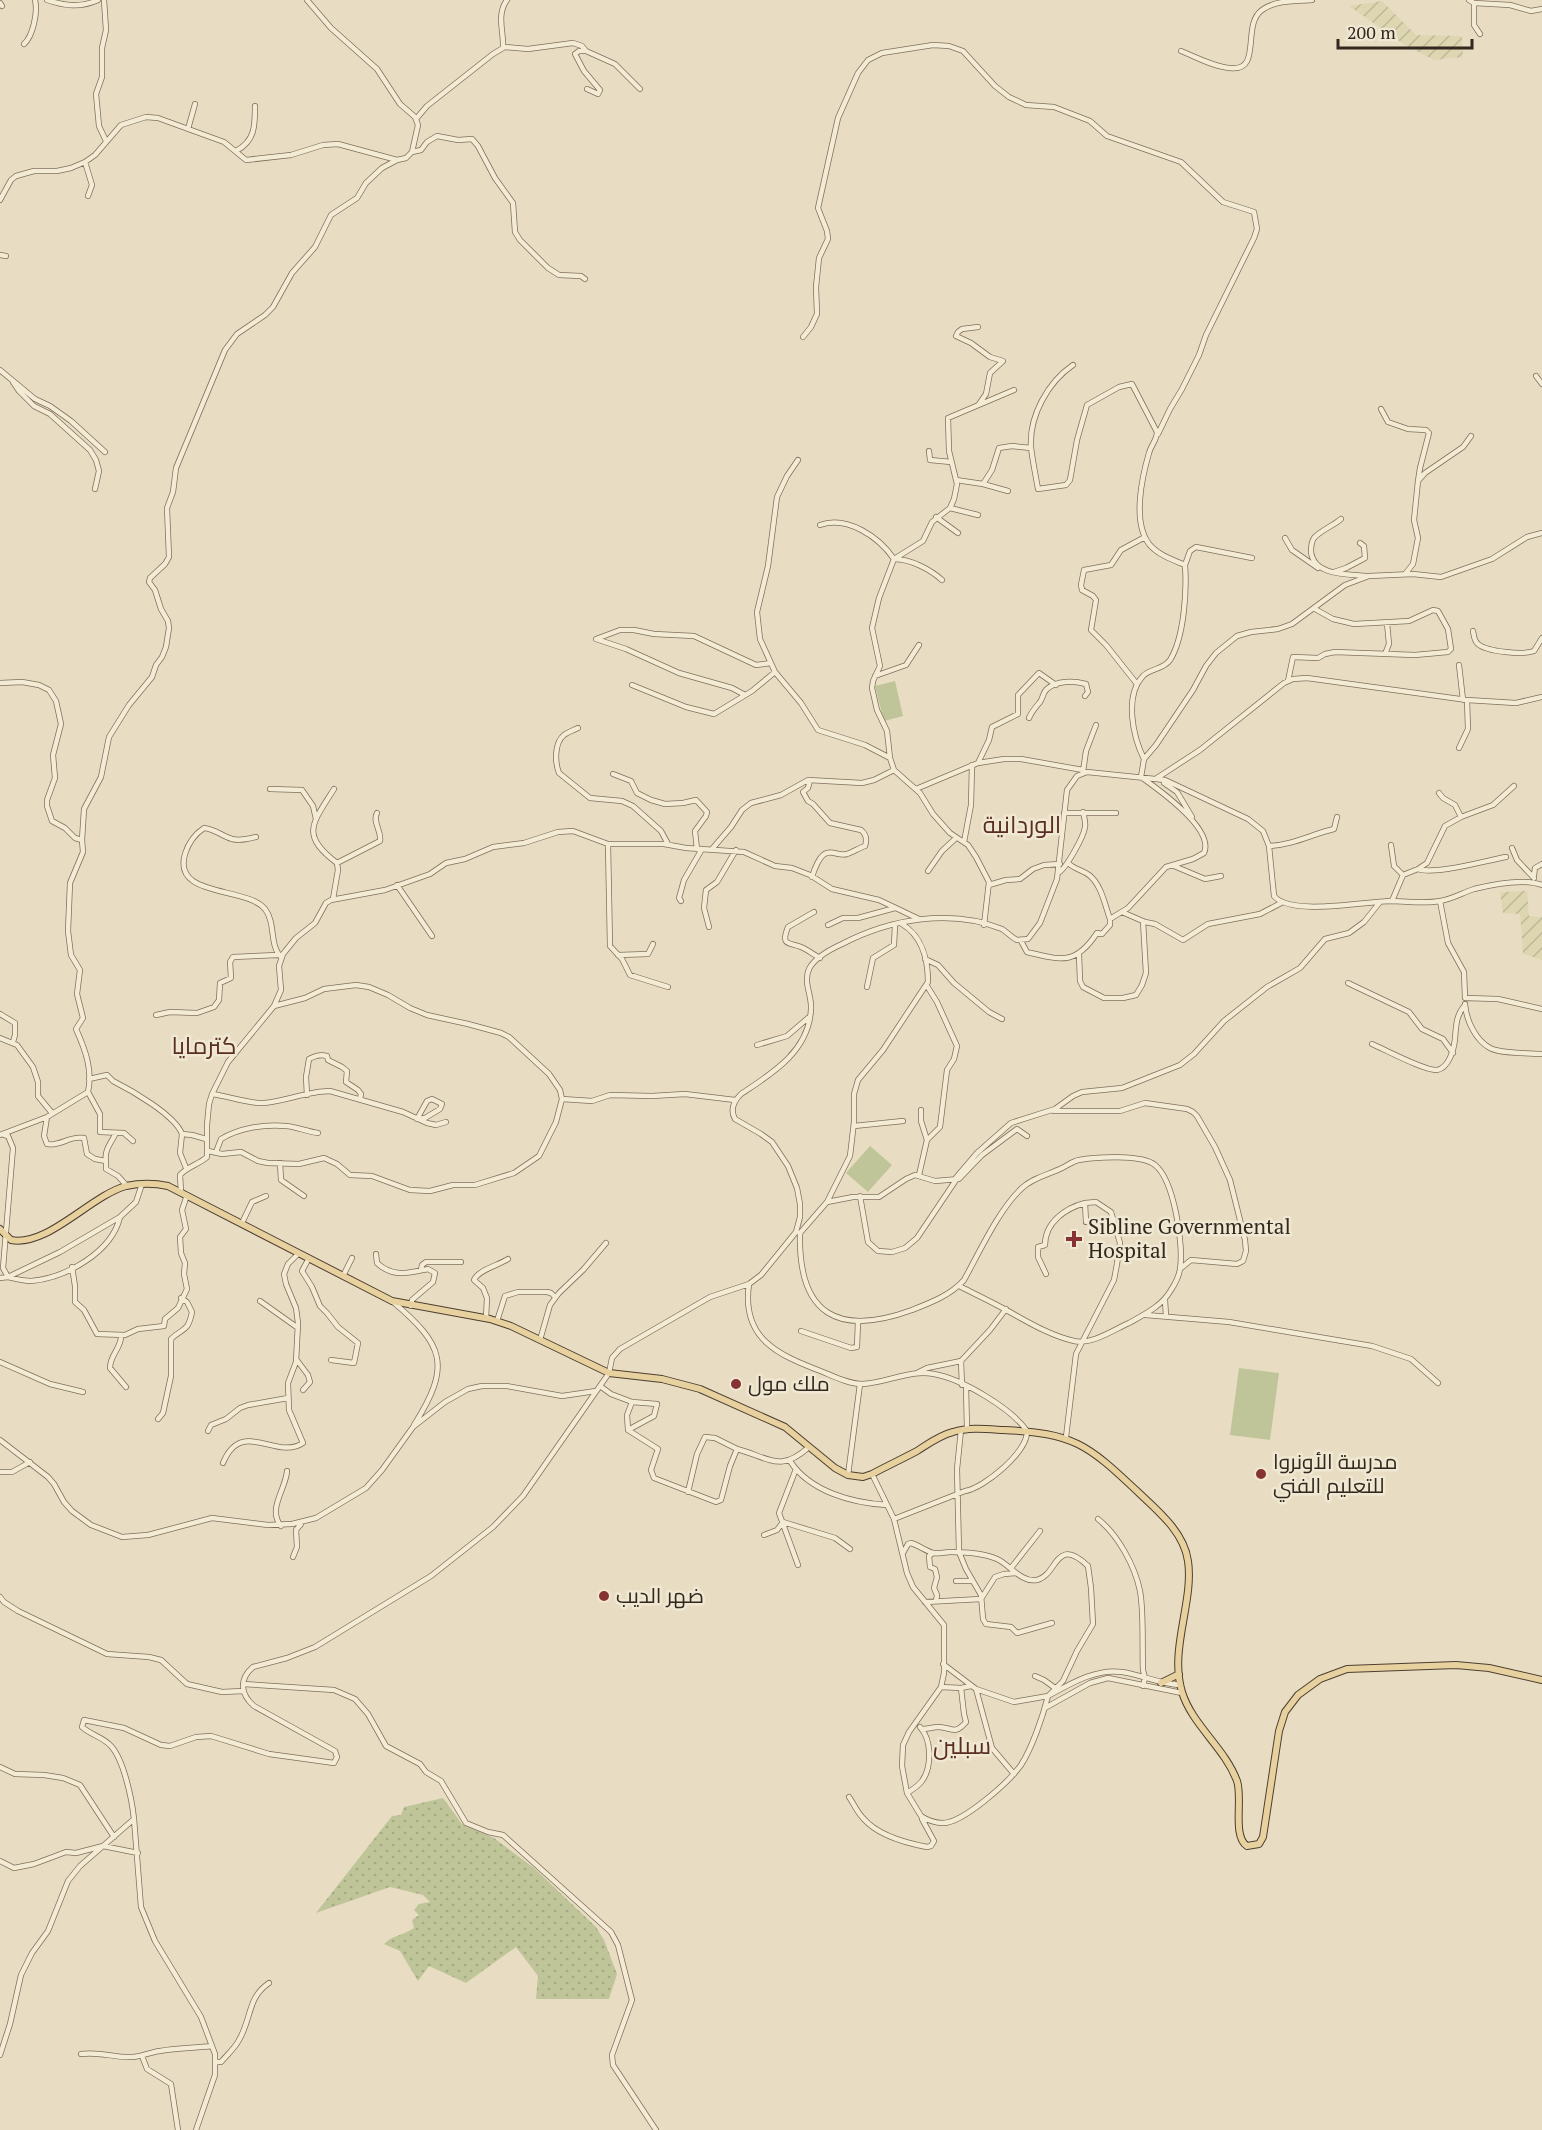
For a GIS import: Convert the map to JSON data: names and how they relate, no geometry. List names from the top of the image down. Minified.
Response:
{"districts":["الوردانية","كترمايا","سبلين"],"places":{"health":["Sibline Governmental Hospital"],"other":["ملك مول","مدرسة الأونروا للتعليم الفني","ضهر الديب"]},"scale_bar":"200 m"}
